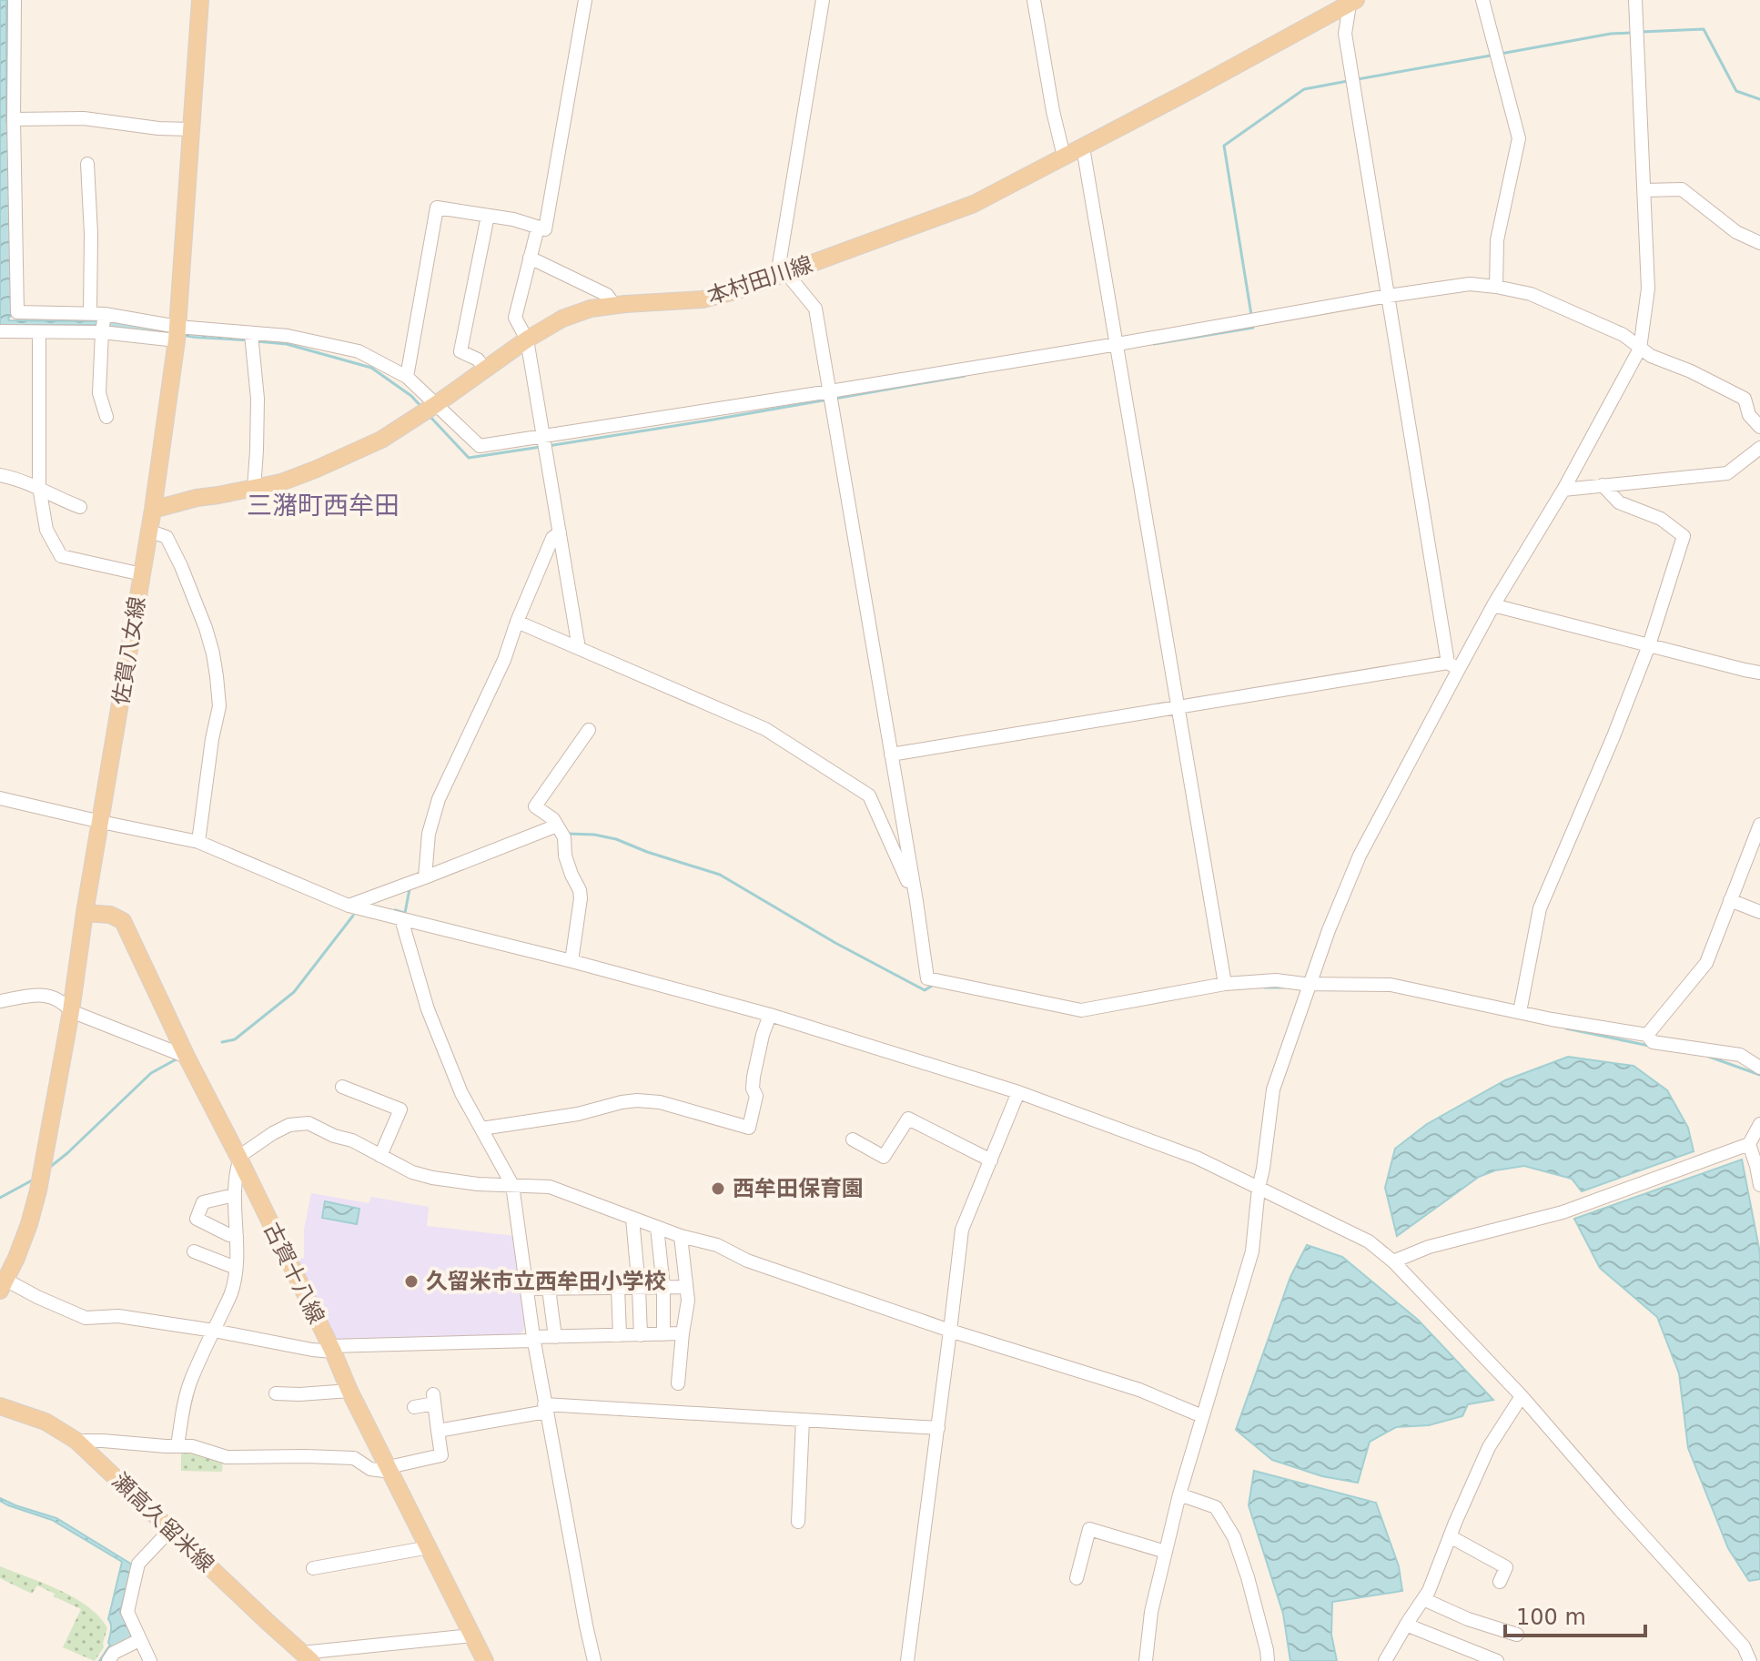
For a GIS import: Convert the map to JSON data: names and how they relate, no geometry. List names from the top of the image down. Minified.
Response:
{"streets":{"main road":["本村田川線","佐賀八女線","古賀十八線","瀬高久留米線"]},"crossings":[["本村田川線","佐賀八女線"],["佐賀八女線","古賀十八線"]],"districts":["三潴町西牟田"],"places":["西牟田保育園","久留米市立西牟田小学校"],"scale_bar":"100 m"}
